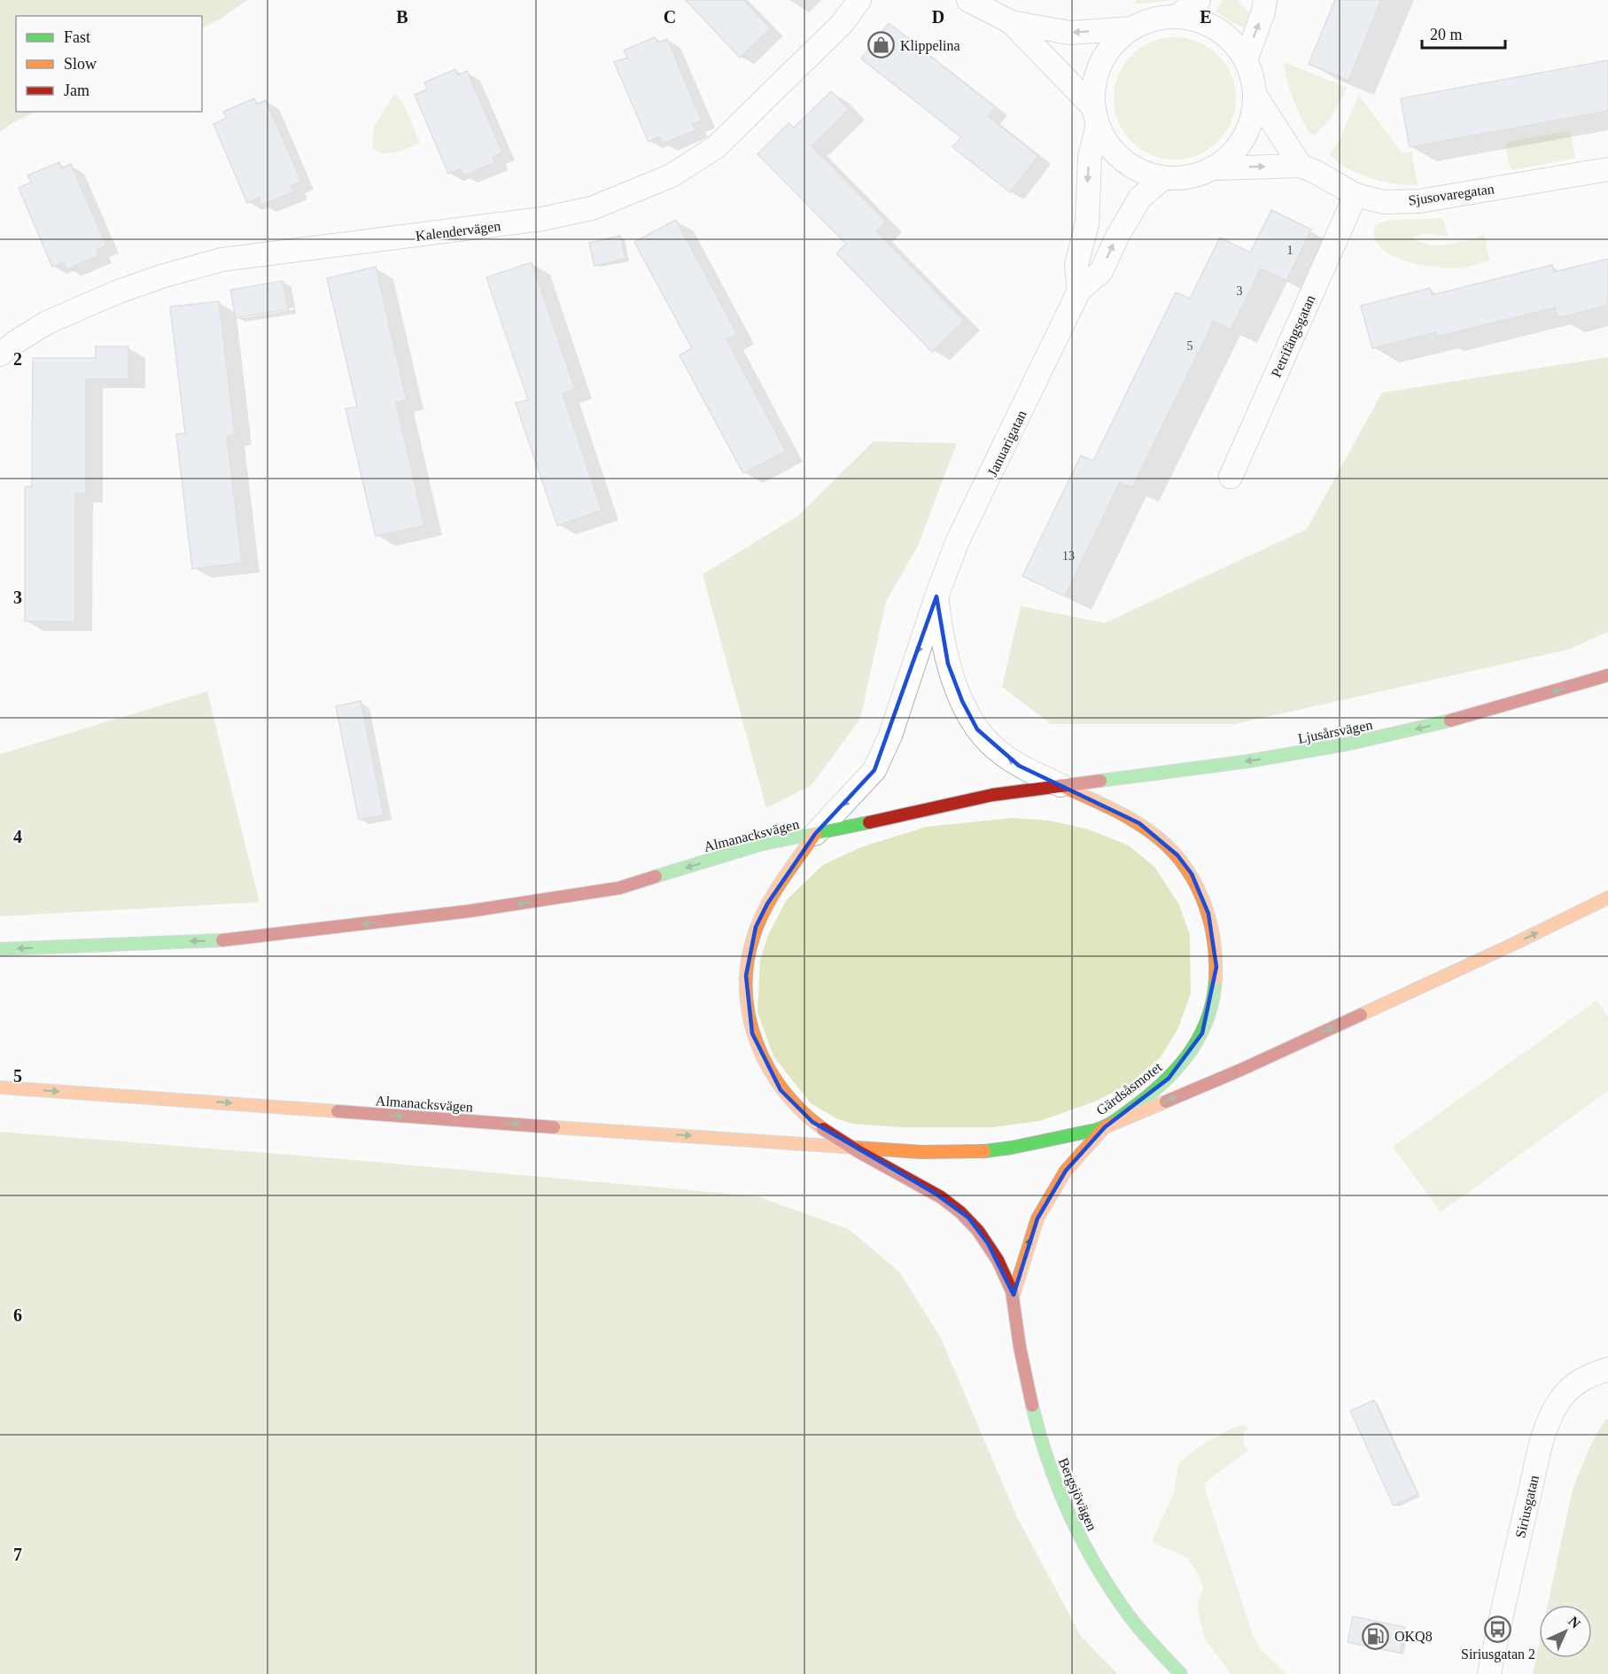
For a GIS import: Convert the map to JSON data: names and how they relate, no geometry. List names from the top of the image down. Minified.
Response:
{"streets":{"main road":["Ljusårsvägen","Almanacksvägen","Gärdsåsmotet","Bergsjövägen"],"street":["Sjusovaregatan","Kalendervägen","Petrifängsgatan","Januarigatan","Siriusgatan"]},"crossings":[["Sjusovaregatan","Petrifängsgatan"],["Sjusovaregatan","Januarigatan"],["Januarigatan","Ljusårsvägen"],["Januarigatan","Almanacksvägen"],["Januarigatan","Gärdsåsmotet"],["Ljusårsvägen","Gärdsåsmotet"],["Almanacksvägen","Gärdsåsmotet"],["Almanacksvägen","Bergsjövägen"],["Gärdsåsmotet","Bergsjövägen"]],"one_way":["Ljusårsvägen"],"places":{"shop":["Klippelina"],"bus stop":["Siriusgatan 2"],"fuel station":["OKQ8"]},"house_numbers":["1","3","5","13"],"legend":["Fast","Slow","Jam"],"scale_bar":"20 m","north":"top right","grid":{"columns":["B","C","D","E"],"rows":["2","3","4","5","6","7"]}}
